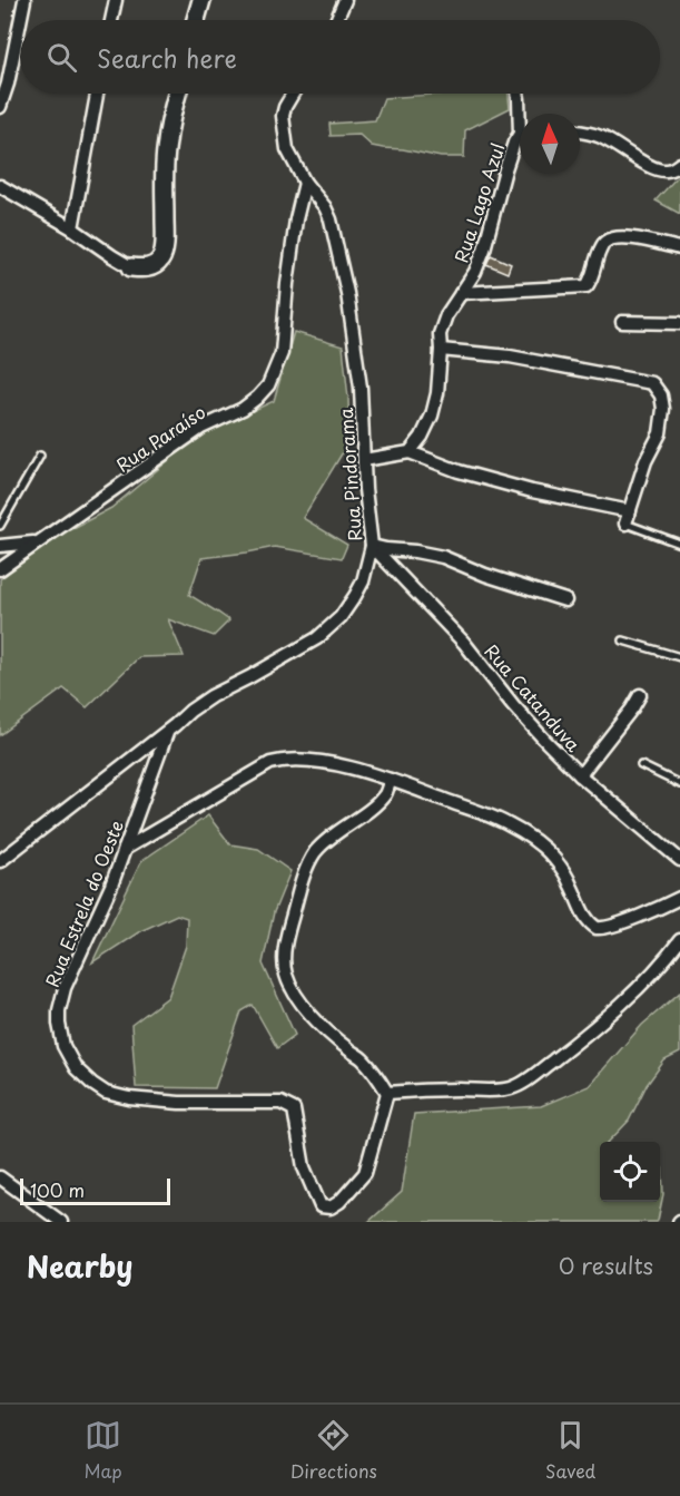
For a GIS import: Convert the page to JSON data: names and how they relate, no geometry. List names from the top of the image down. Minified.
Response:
{"streets":{"street":["Rua Lago Azul","Rua Paraíso","Rua Pindorama","Rua Catanduva","Rua Estrela do Oeste"]},"crossings":[["Rua Paraíso","Rua Pindorama"],["Rua Pindorama","Rua Catanduva"],["Rua Pindorama","Rua Estrela do Oeste"]],"scale_bar":"100 m","north":"top","page":{"search":"Search here","scale":"100 m","heading":["Nearby","0 results"],"nav":["Map","Directions","Saved"]}}
